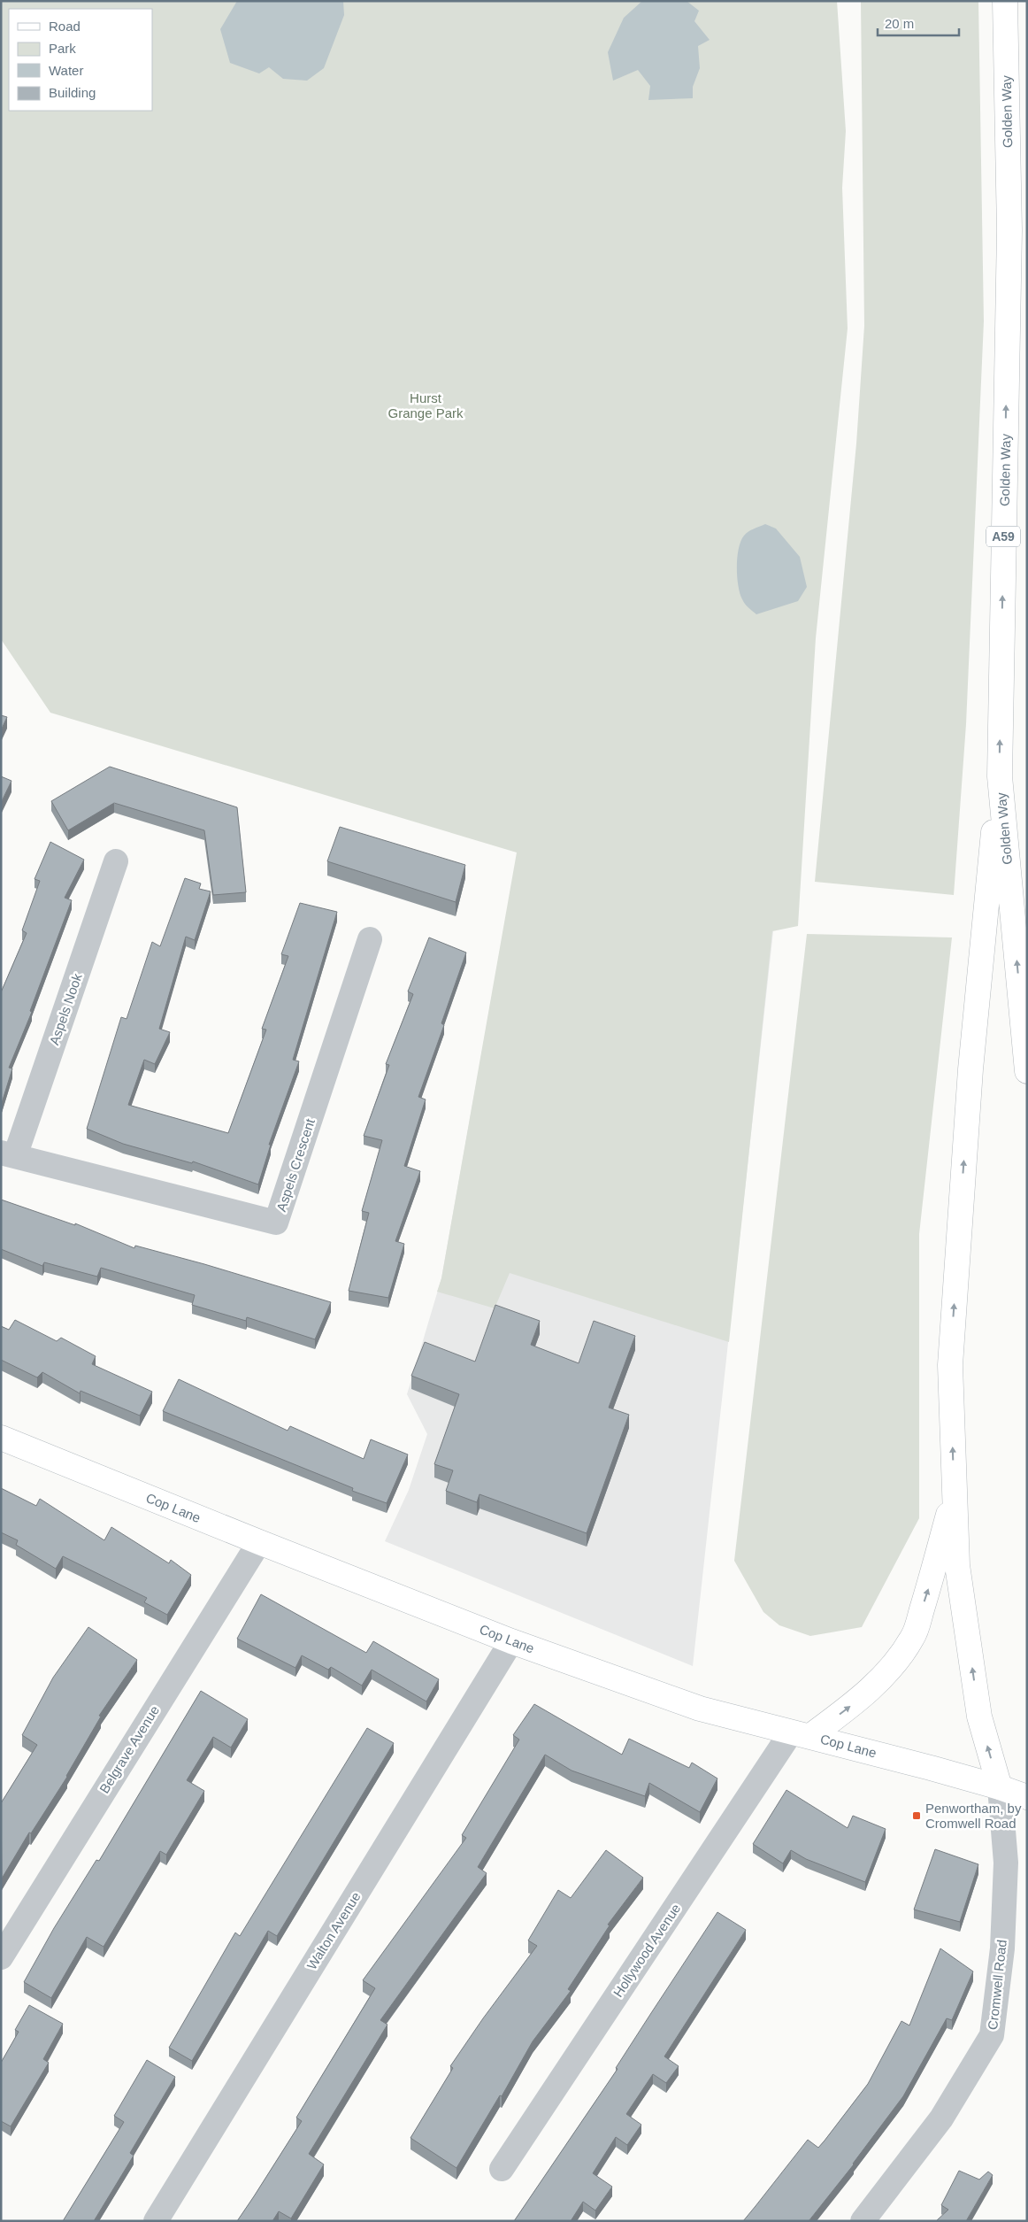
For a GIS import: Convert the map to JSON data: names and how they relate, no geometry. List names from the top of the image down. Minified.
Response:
{"streets":{"main road":["Golden Way","A59","Cop Lane"],"street":["Aspels Nook","Aspels Crescent","Belgrave Avenue","Walton Avenue","Hollywood Avenue","Cromwell Road"]},"crossings":[["Aspels Nook","Aspels Crescent"],["Cop Lane","Belgrave Avenue"],["Cop Lane","Walton Avenue"],["Cop Lane","Hollywood Avenue"],["Cop Lane","Cromwell Road"]],"one_way":["Golden Way"],"parks":["Hurst Grange Park"],"places":{"transit":["Penwortham, by Cromwell Road"]},"legend":["Road","Park","Water","Building"],"scale_bar":"20 m"}
